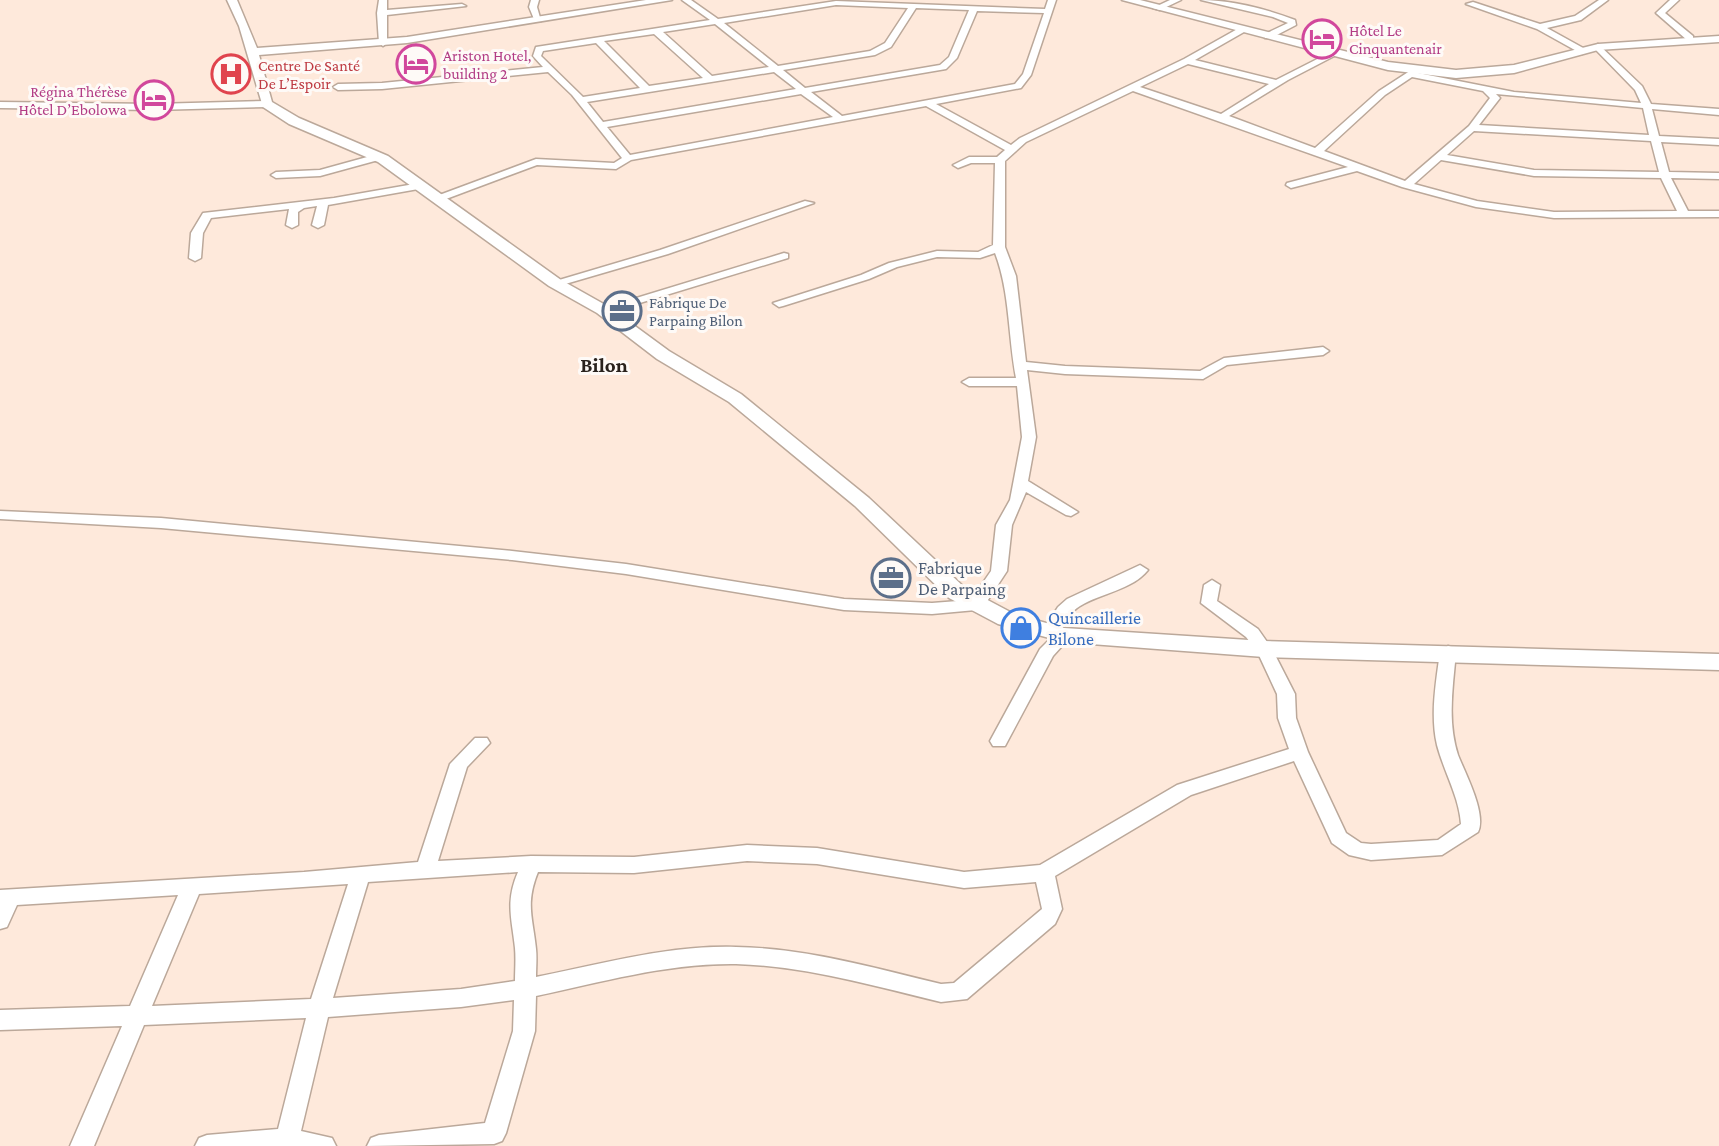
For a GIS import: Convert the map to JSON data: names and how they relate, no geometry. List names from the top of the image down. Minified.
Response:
{"districts":["Bilon"],"places":{"hotel":["Hôtel Le Cinquantenair","Ariston Hotel, building 2","Régina Thérèse Hôtel D’Ebolowa"],"hospital":["Centre De Santé De L’Espoir"],"office":["Fabrique De Parpaing Bilon","Fabrique De Parpaing"],"shop":["Quincaillerie Bilone"]}}
